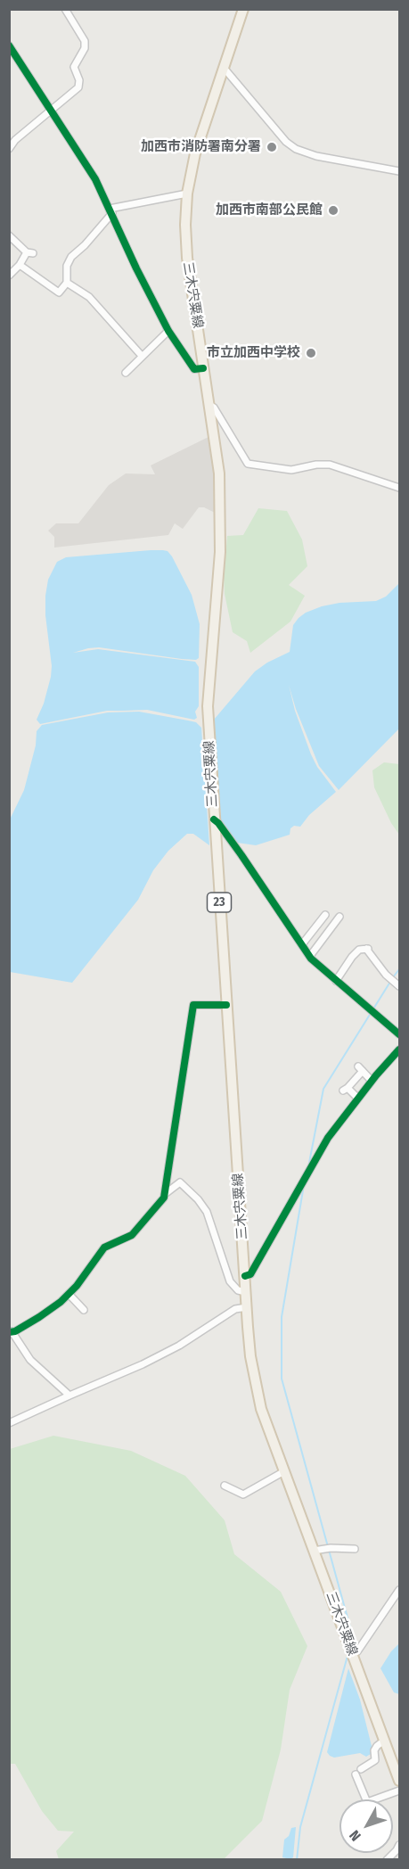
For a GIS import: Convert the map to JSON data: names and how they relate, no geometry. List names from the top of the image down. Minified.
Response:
{"streets":{"main road":["三木宍粟線","23"]},"places":["加西市消防署南分署","加西市南部公民館","市立加西中学校"],"north":"bottom left"}
